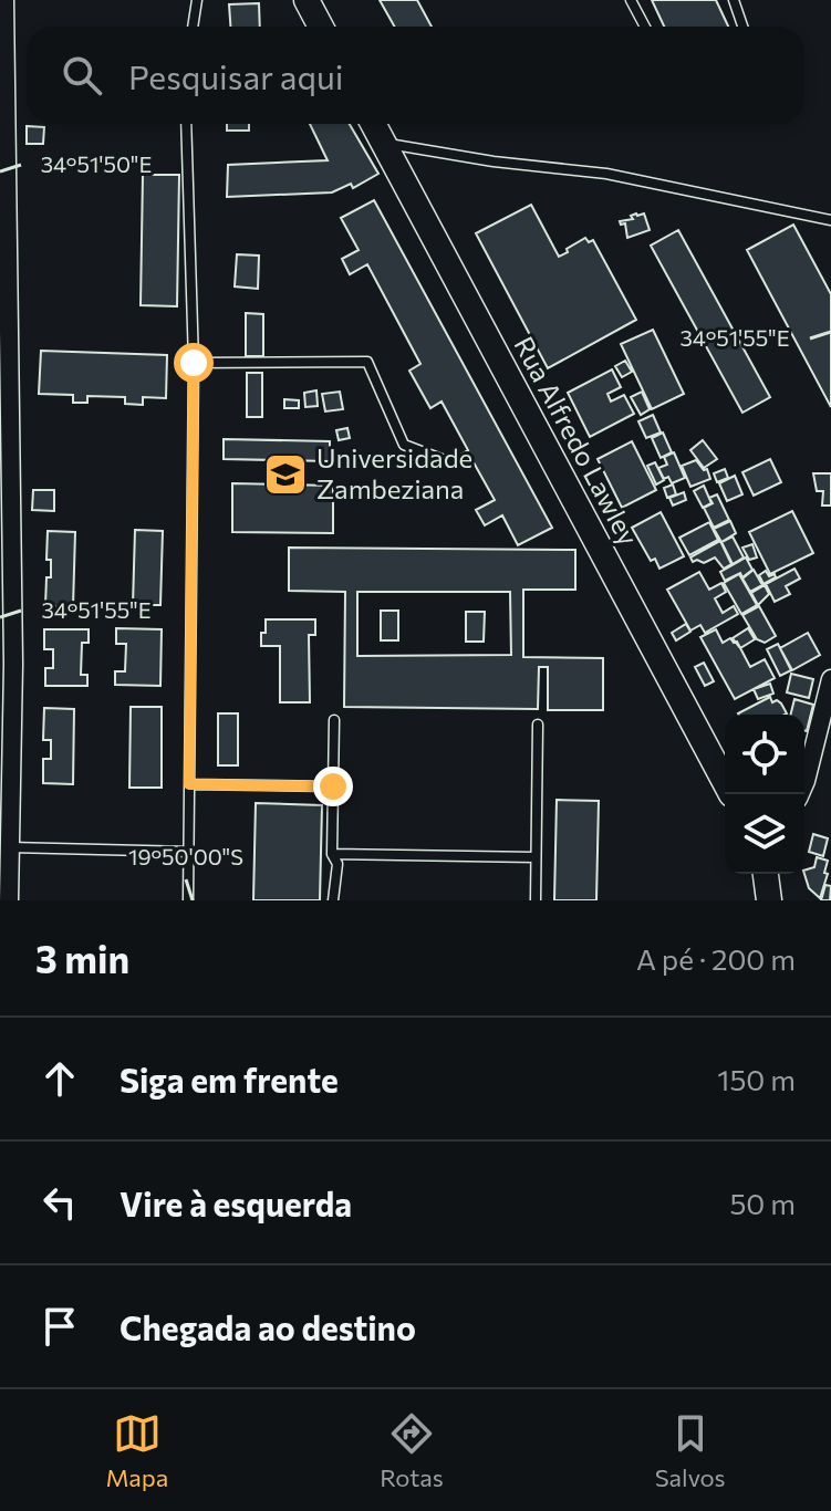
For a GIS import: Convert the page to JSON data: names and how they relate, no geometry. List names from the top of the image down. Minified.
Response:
{"streets":{"main road":["Rua Alfredo Lawley"]},"places":{"school or university":["Universidade Zambeziana"]},"page":{"search":"Pesquisar aqui","heading":["3 min","A pé · 200 m"],"list":[["Siga em frente","150 m"],["Vire à esquerda","50 m"],"Chegada ao destino"],"nav":["Mapa","Rotas","Salvos"]},"coordinates":["34°51'50\"E","34°51'55\"E","19°50'00\"S"]}
